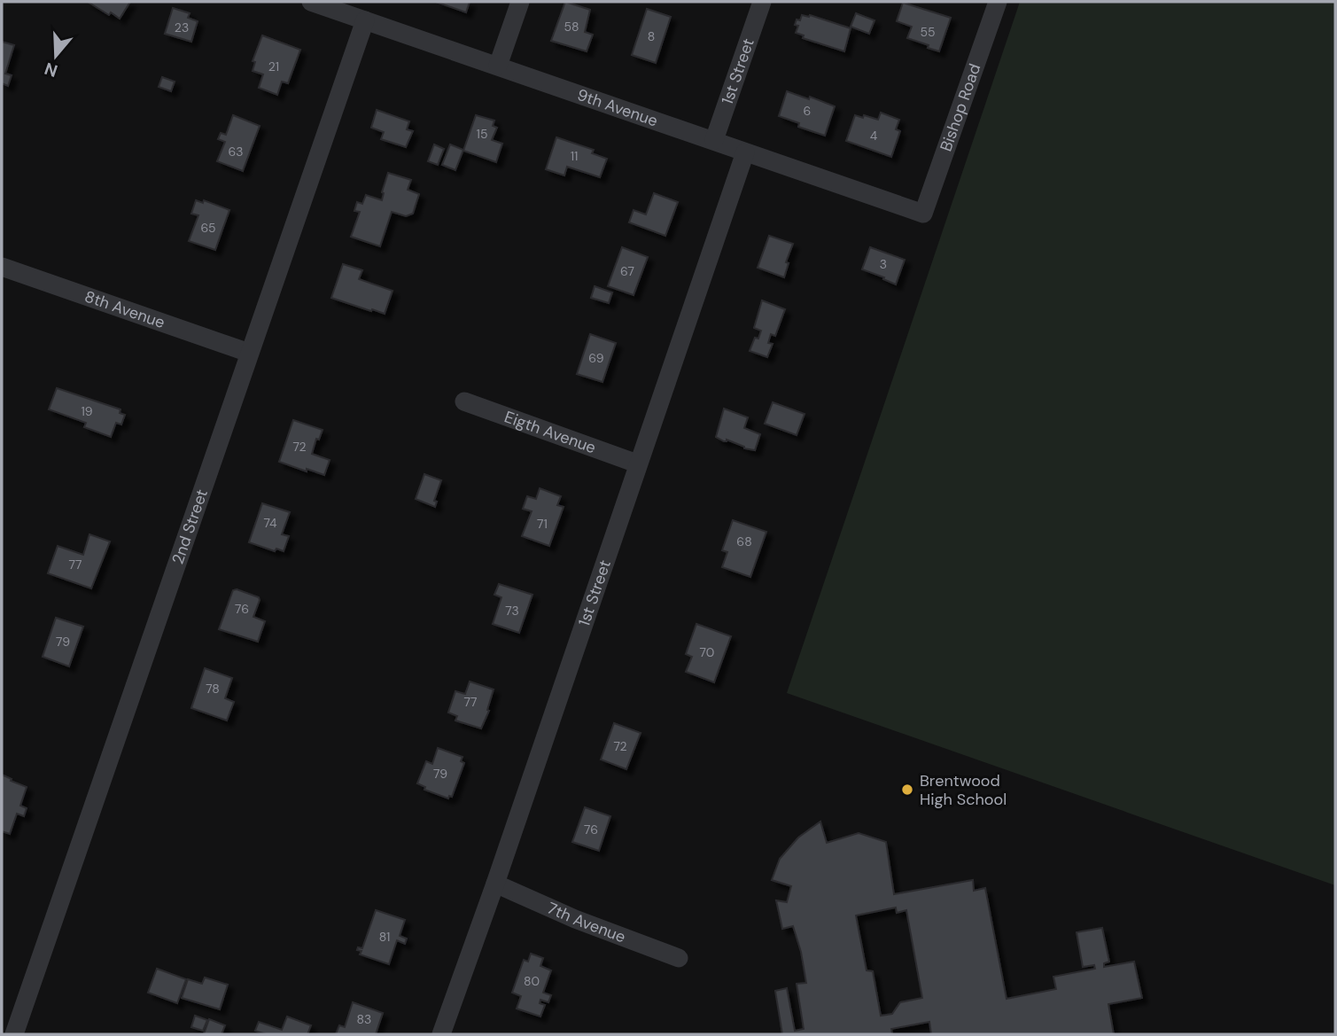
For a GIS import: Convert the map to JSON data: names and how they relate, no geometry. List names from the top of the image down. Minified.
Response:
{"streets":{"street":["1st Street","9th Avenue","Bishop Road","8th Avenue","Eigth Avenue","2nd Street","7th Avenue"]},"crossings":[["1st Street","9th Avenue"],["1st Street","Eigth Avenue"],["1st Street","7th Avenue"],["9th Avenue","Bishop Road"],["9th Avenue","2nd Street"],["8th Avenue","2nd Street"]],"places":["Brentwood High School"],"house_numbers":["58","23","55","8","21","6","15","4","63","11","65","3","67","69","19","72","74","71","68","77","76","73","79","70","78","77","72","79","76","81","80","83"],"north":"bottom"}
